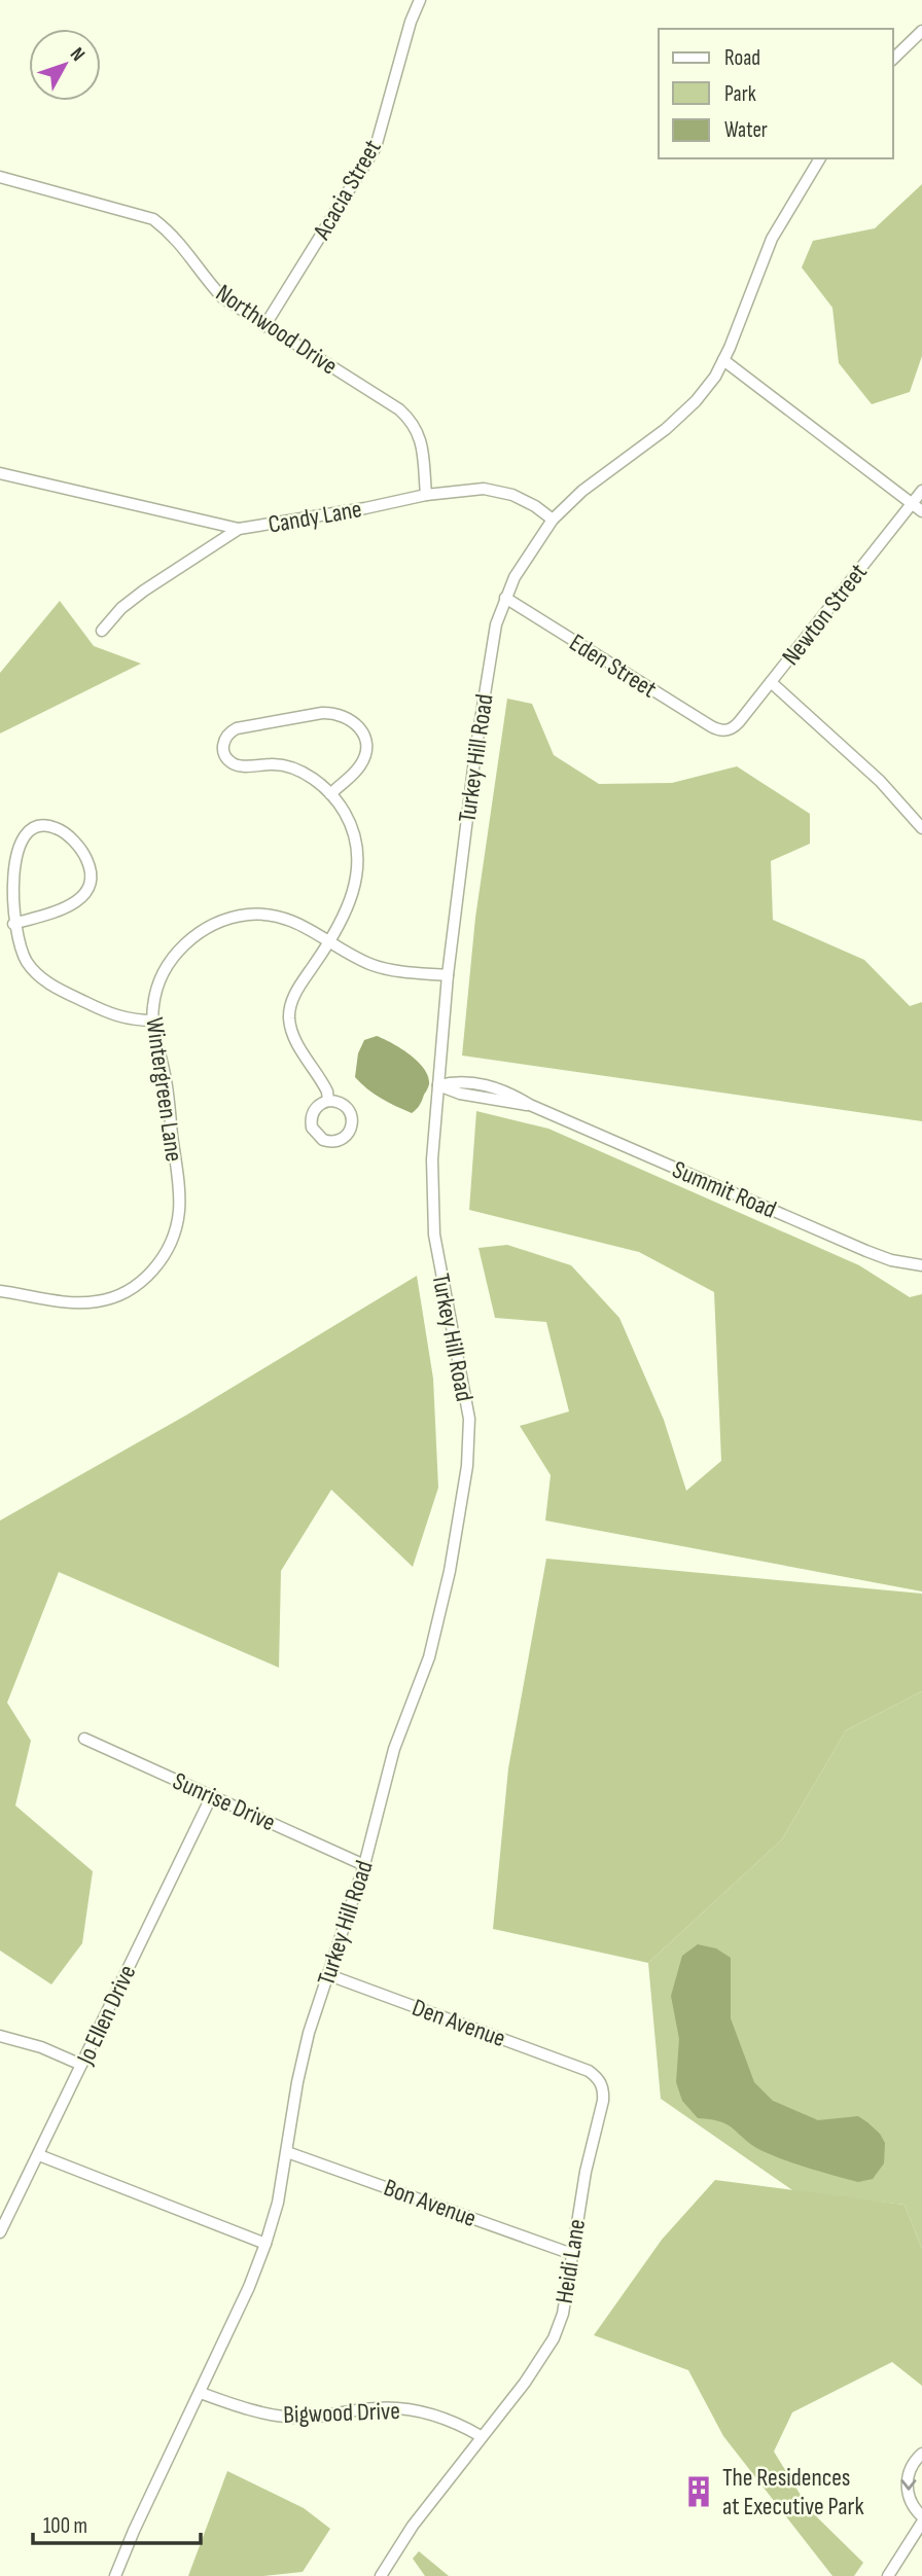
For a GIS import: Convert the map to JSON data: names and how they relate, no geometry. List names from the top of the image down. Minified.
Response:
{"streets":{"street":["Acacia Street","Northwood Drive","Candy Lane","Newton Street","Eden Street","Turkey Hill Road","Wintergreen Lane","Summit Road","Sunrise Drive","Jo Ellen Drive","Den Avenue","Bon Avenue","Heidi Lane","Bigwood Drive"]},"crossings":[["Acacia Street","Northwood Drive"],["Northwood Drive","Candy Lane"],["Candy Lane","Turkey Hill Road"],["Newton Street","Eden Street"],["Eden Street","Turkey Hill Road"],["Turkey Hill Road","Wintergreen Lane"],["Turkey Hill Road","Summit Road"],["Turkey Hill Road","Sunrise Drive"],["Turkey Hill Road","Den Avenue"],["Turkey Hill Road","Bon Avenue"],["Turkey Hill Road","Bigwood Drive"],["Sunrise Drive","Jo Ellen Drive"],["Den Avenue","Heidi Lane"],["Bon Avenue","Heidi Lane"],["Heidi Lane","Bigwood Drive"]],"places":{"building":["The Residences at Executive Park"]},"legend":["Road","Park","Water"],"scale_bar":"100 m","north":"top right"}
